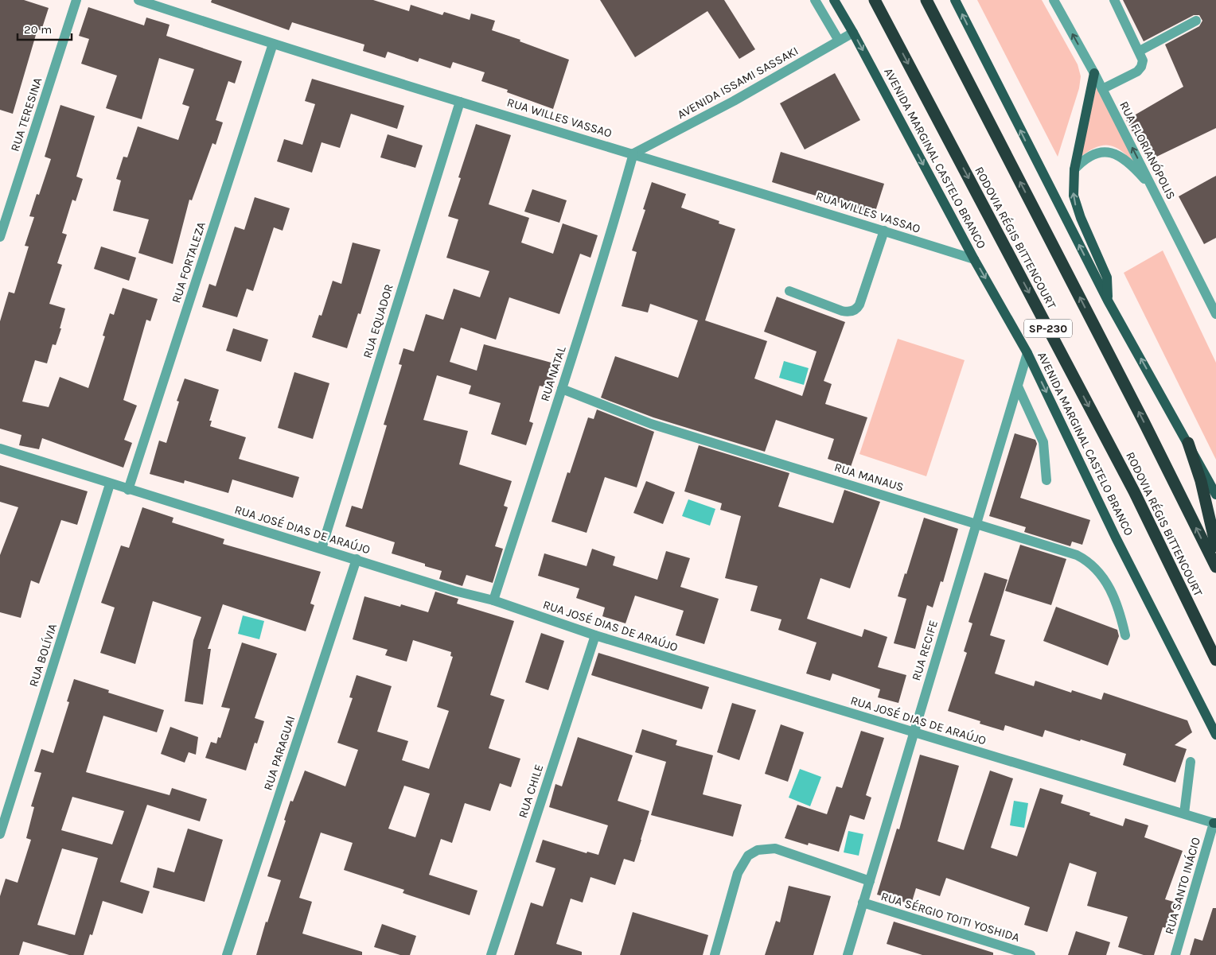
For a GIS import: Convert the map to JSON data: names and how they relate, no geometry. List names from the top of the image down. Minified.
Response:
{"streets":{"highway":["RODOVIA RÉGIS BITTENCOURT","SP-230"],"main road":["AVENIDA MARGINAL CASTELO BRANCO"],"street":["AVENIDA ISSAMI SASSAKI","RUA TERESINA","RUA WILLES VASSAO","RUA FLORIANÓPOLIS","RUA FORTALEZA","RUA EQUADOR","RUA NATAL","RUA MANAUS","RUA JOSÉ DIAS DE ARAÚJO","RUA RECIFE","RUA BOLÍVIA","RUA PARAGUAI","RUA CHILE","RUA SANTO INÁCIO","RUA SÉRGIO TOITI YOSHIDA"]},"crossings":[["AVENIDA ISSAMI SASSAKI","RUA WILLES VASSAO"],["AVENIDA ISSAMI SASSAKI","AVENIDA MARGINAL CASTELO BRANCO"],["AVENIDA ISSAMI SASSAKI","RUA NATAL"],["RUA WILLES VASSAO","AVENIDA MARGINAL CASTELO BRANCO"],["RUA WILLES VASSAO","RUA FORTALEZA"],["RUA WILLES VASSAO","RUA EQUADOR"],["RUA WILLES VASSAO","RUA NATAL"],["AVENIDA MARGINAL CASTELO BRANCO","RUA RECIFE"],["RUA FORTALEZA","RUA JOSÉ DIAS DE ARAÚJO"],["RUA EQUADOR","RUA JOSÉ DIAS DE ARAÚJO"],["RUA NATAL","RUA MANAUS"],["RUA NATAL","RUA JOSÉ DIAS DE ARAÚJO"],["RUA MANAUS","RUA RECIFE"],["RUA JOSÉ DIAS DE ARAÚJO","RUA RECIFE"],["RUA JOSÉ DIAS DE ARAÚJO","RUA BOLÍVIA"],["RUA JOSÉ DIAS DE ARAÚJO","RUA PARAGUAI"],["RUA JOSÉ DIAS DE ARAÚJO","RUA CHILE"],["RUA JOSÉ DIAS DE ARAÚJO","RUA SANTO INÁCIO"],["RUA RECIFE","RUA SÉRGIO TOITI YOSHIDA"]],"one_way":["RUA FLORIANÓPOLIS","AVENIDA MARGINAL CASTELO BRANCO"],"scale_bar":"20 m"}
